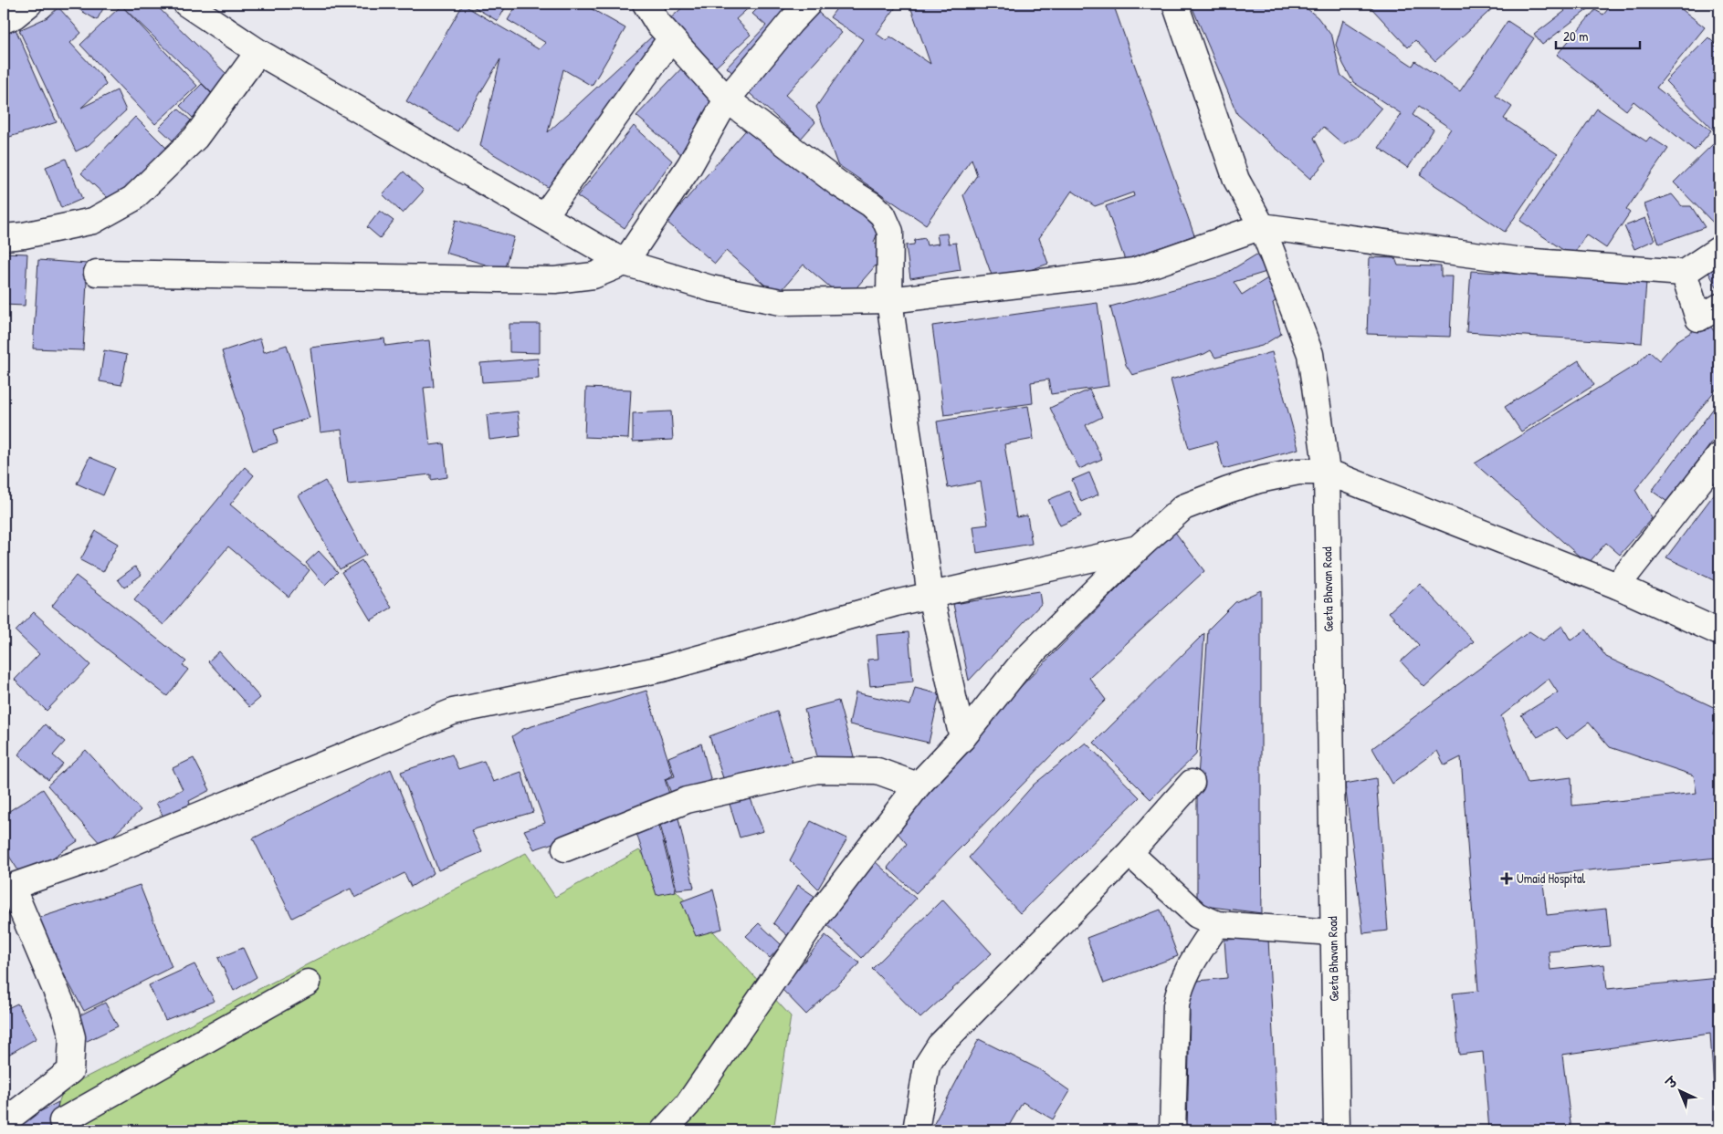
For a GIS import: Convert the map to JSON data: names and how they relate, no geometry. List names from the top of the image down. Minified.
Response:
{"streets":{"street":["Geeta Bhavan Road"]},"places":{"health":["Umaid Hospital"]},"scale_bar":"20 m","north":"top left"}
